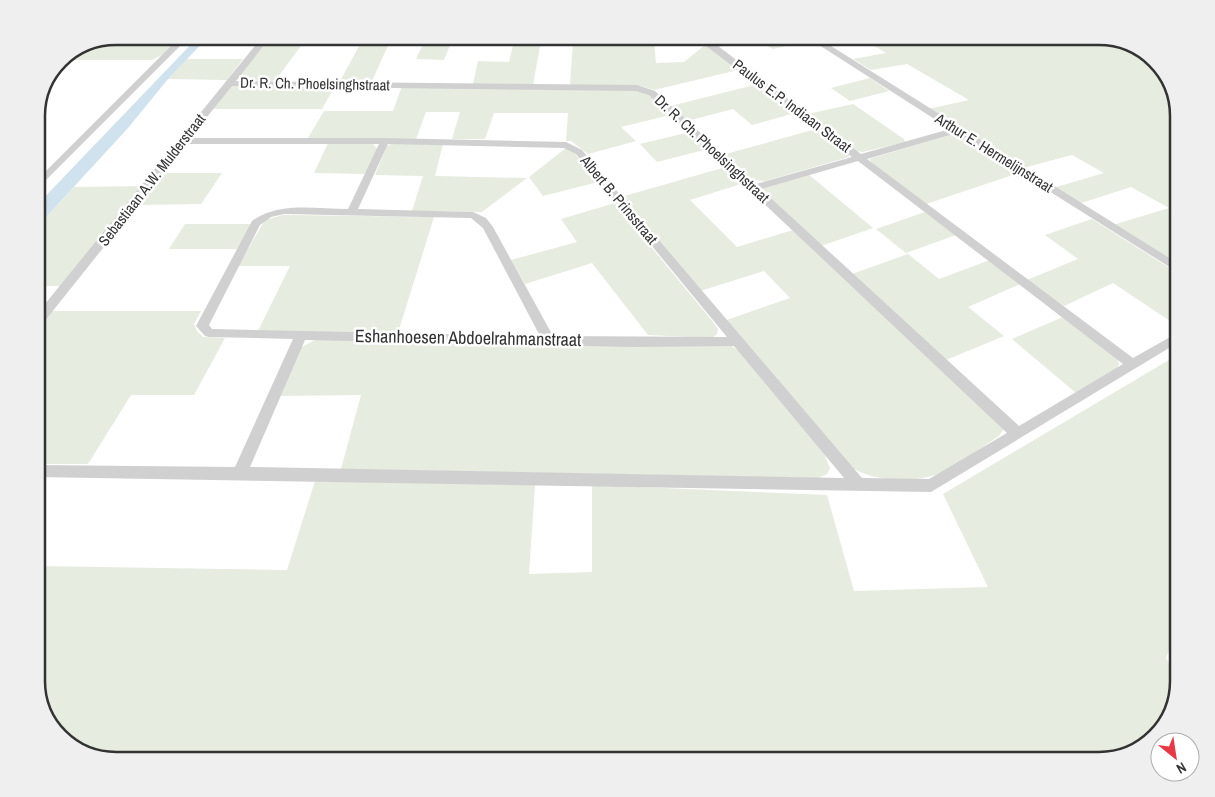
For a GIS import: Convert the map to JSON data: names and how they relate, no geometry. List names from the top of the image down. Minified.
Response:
{"streets":{"street":["Dr. R. Ch. Phoelsinghstraat","Paulus E.P. Indiaan Straat","Arthur E. Hermelijnstraat","Sebastiaan A.W. Mulderstraat","Albert B. Prinsstraat","Eshanhoesen Abdoelrahmanstraat"]},"crossings":[["Dr. R. Ch. Phoelsinghstraat","Sebastiaan A.W. Mulderstraat"],["Sebastiaan A.W. Mulderstraat","Albert B. Prinsstraat"],["Albert B. Prinsstraat","Eshanhoesen Abdoelrahmanstraat"]],"north":"bottom right"}
